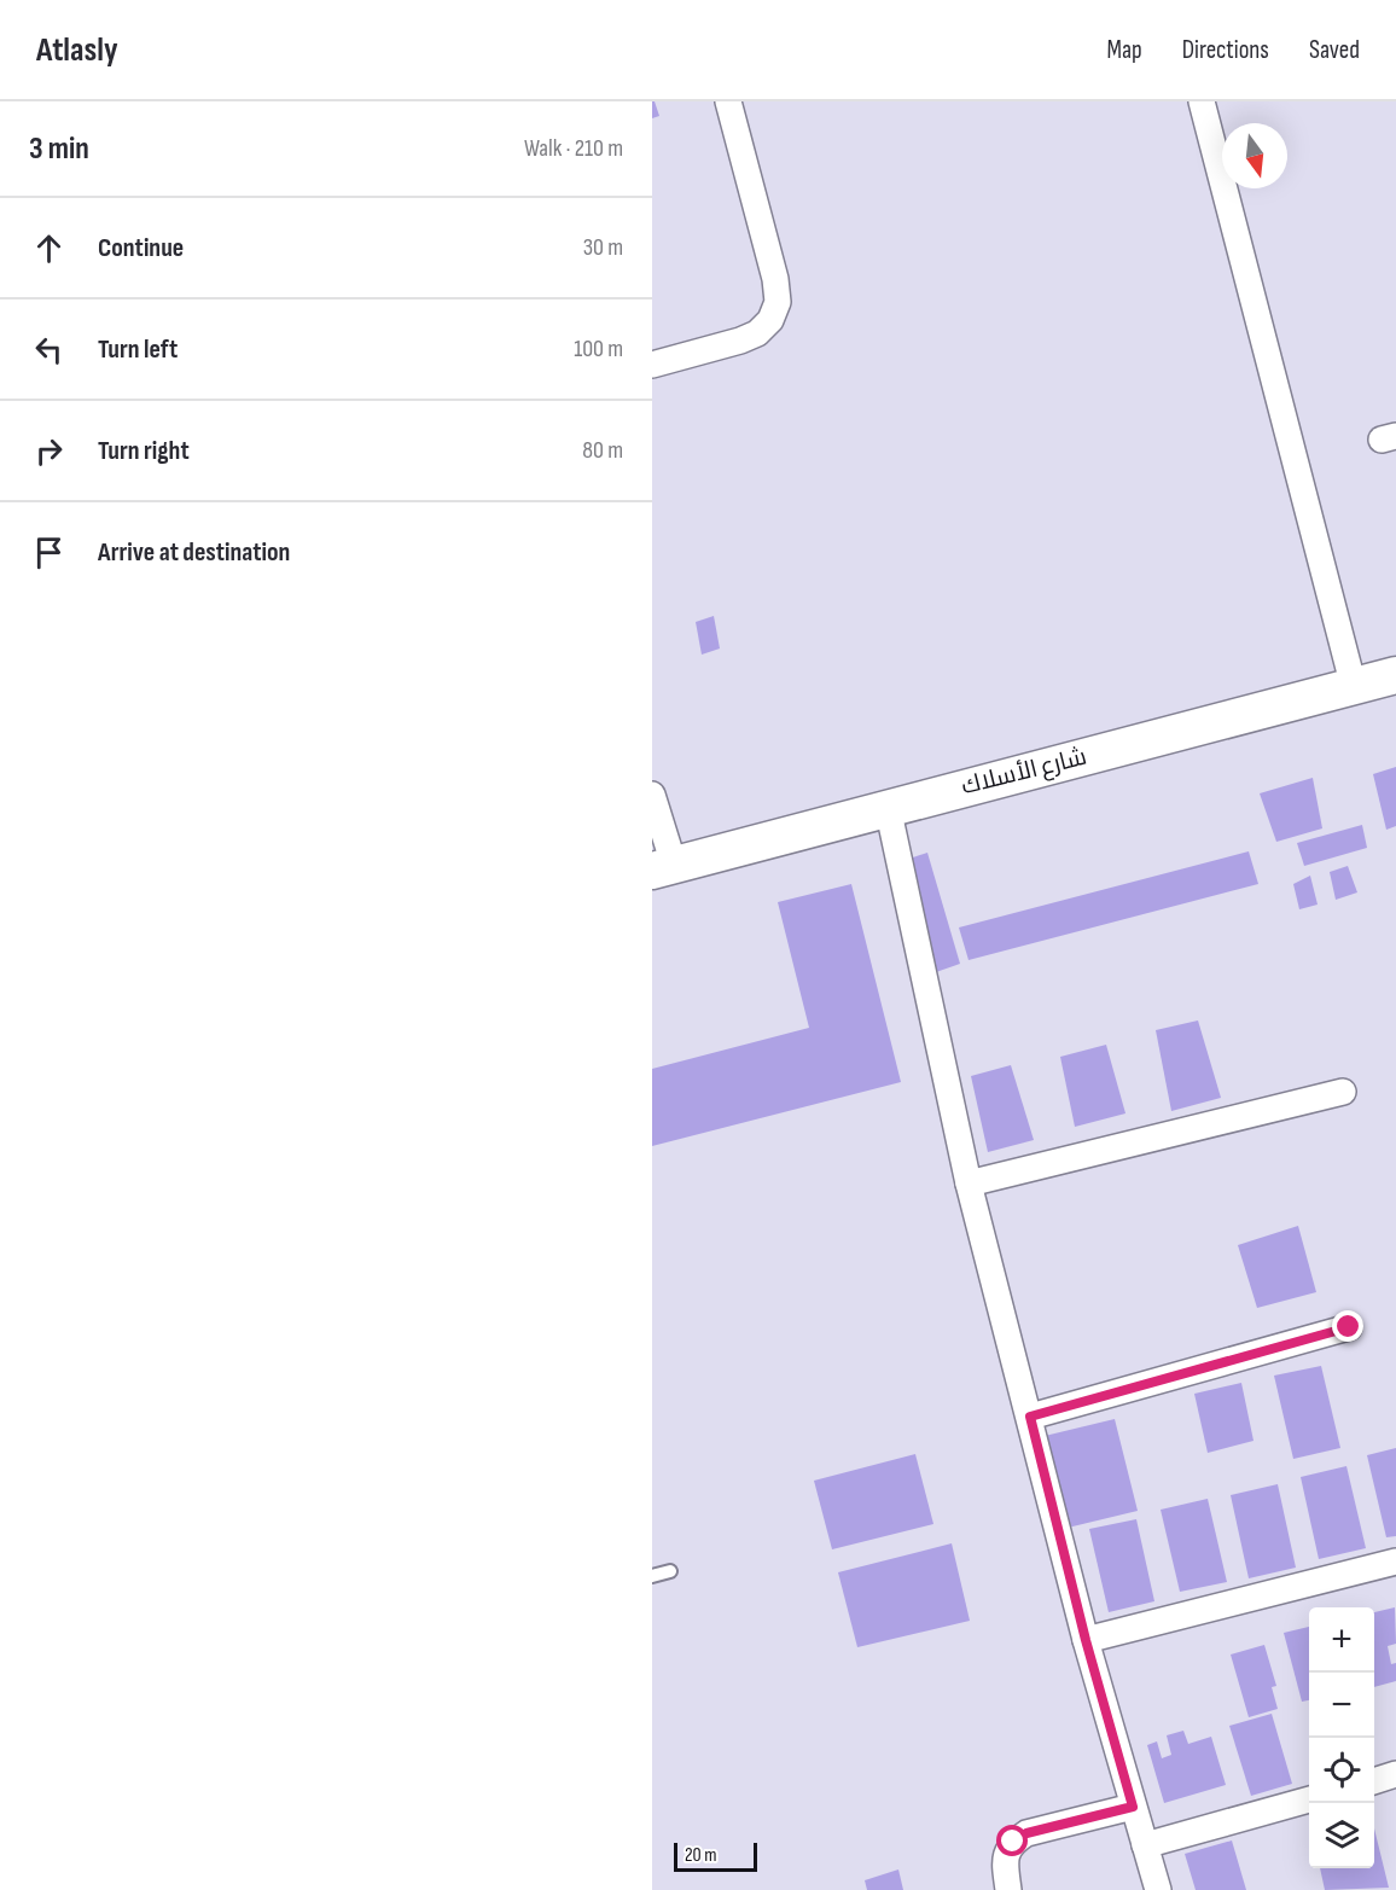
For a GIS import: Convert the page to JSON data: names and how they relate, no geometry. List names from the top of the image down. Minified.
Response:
{"streets":{"street":["شارع الأسلاك"]},"scale_bar":"20 m","north":"bottom","page":{"header":"Atlasly","nav":["Map","Directions","Saved"],"heading":["3 min","Walk · 210 m"],"list":[["Continue","30 m"],["Turn left","100 m"],["Turn right","80 m"],"Arrive at destination"],"map_buttons":["+","−"],"scale":"20 m"}}
